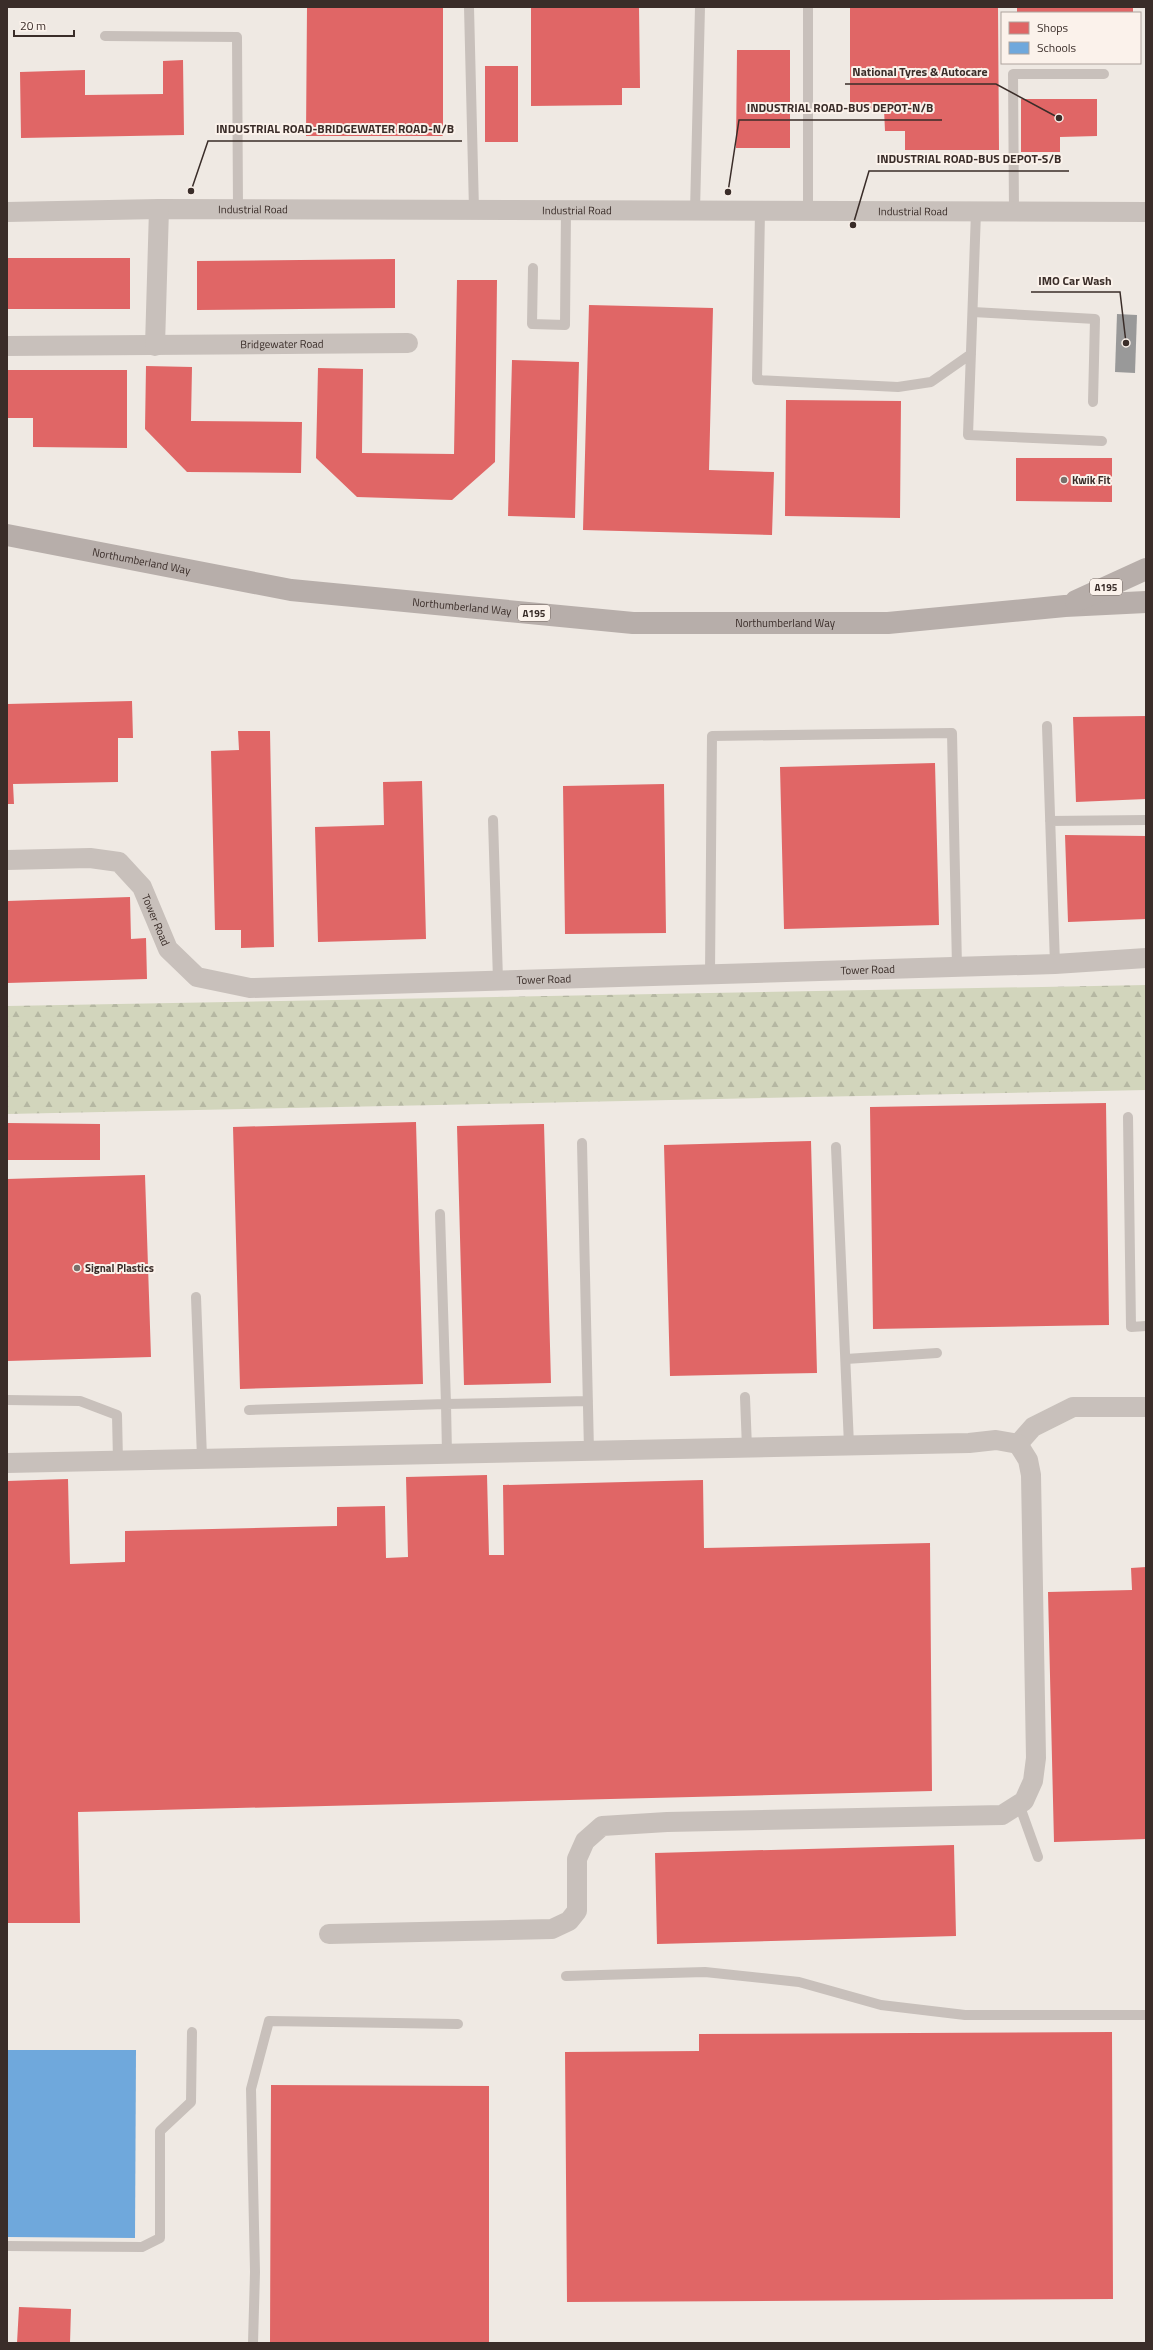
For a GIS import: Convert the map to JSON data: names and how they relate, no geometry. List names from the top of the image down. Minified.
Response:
{"streets":{"main road":["Northumberland Way","A195"],"street":["Industrial Road","Bridgewater Road","Tower Road"]},"places":["National Tyres & Autocare","INDUSTRIAL ROAD-BRIDGEWATER ROAD-N/B","INDUSTRIAL ROAD-BUS DEPOT-N/B","INDUSTRIAL ROAD-BUS DEPOT-S/B","IMO Car Wash","Kwik Fit","Signal Plastics"],"legend":["Shops","Schools"],"scale_bar":"20 m"}
